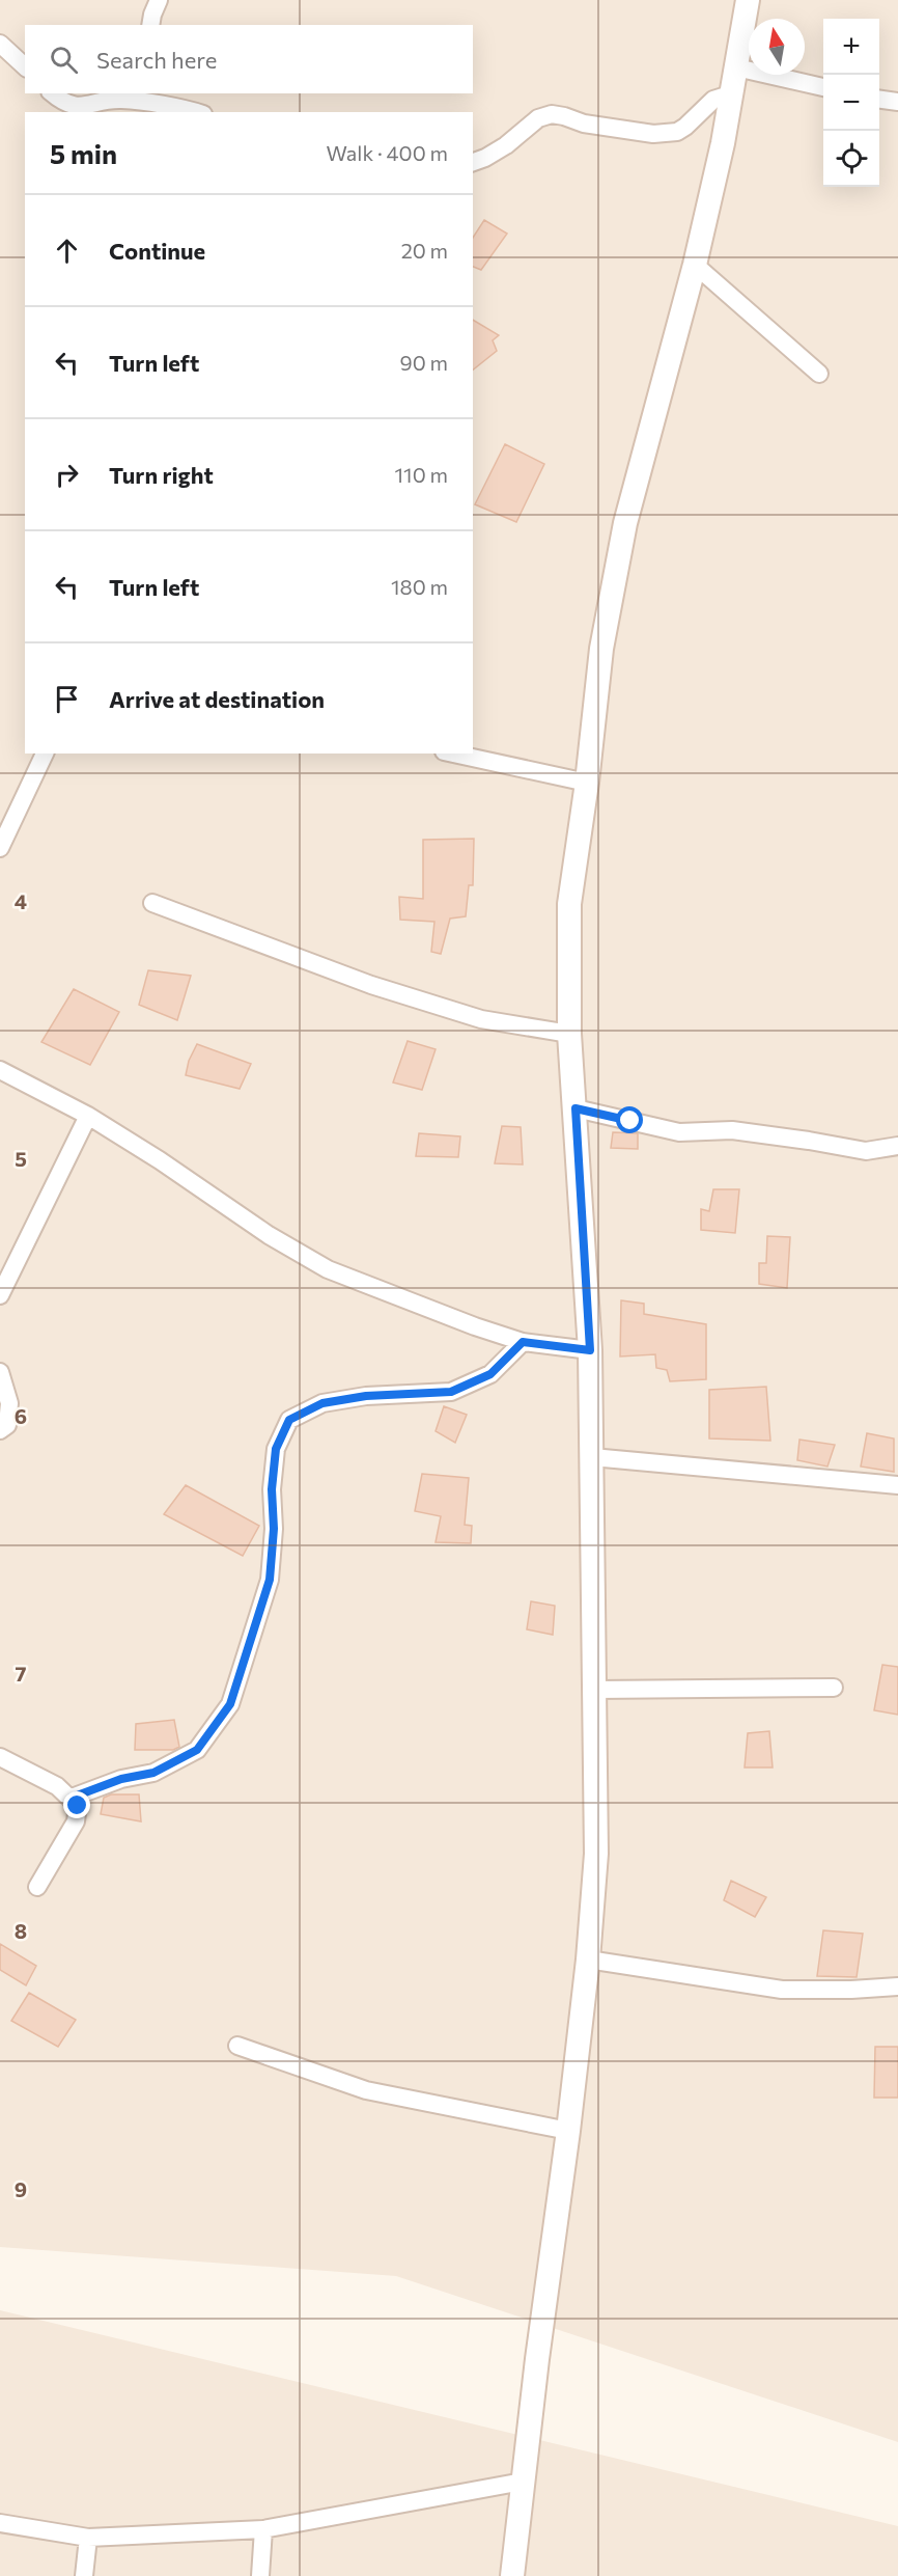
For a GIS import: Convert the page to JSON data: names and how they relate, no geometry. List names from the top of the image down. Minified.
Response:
{"north":"top","page":{"map_buttons":["+","−"],"search":"Search here","heading":["5 min","Walk · 400 m"],"list":[["Continue","20 m"],["Turn left","90 m"],["Turn right","110 m"],["Turn left","180 m"],"Arrive at destination"]},"grid":{"rows":["4","5","6","7","8","9"]}}
